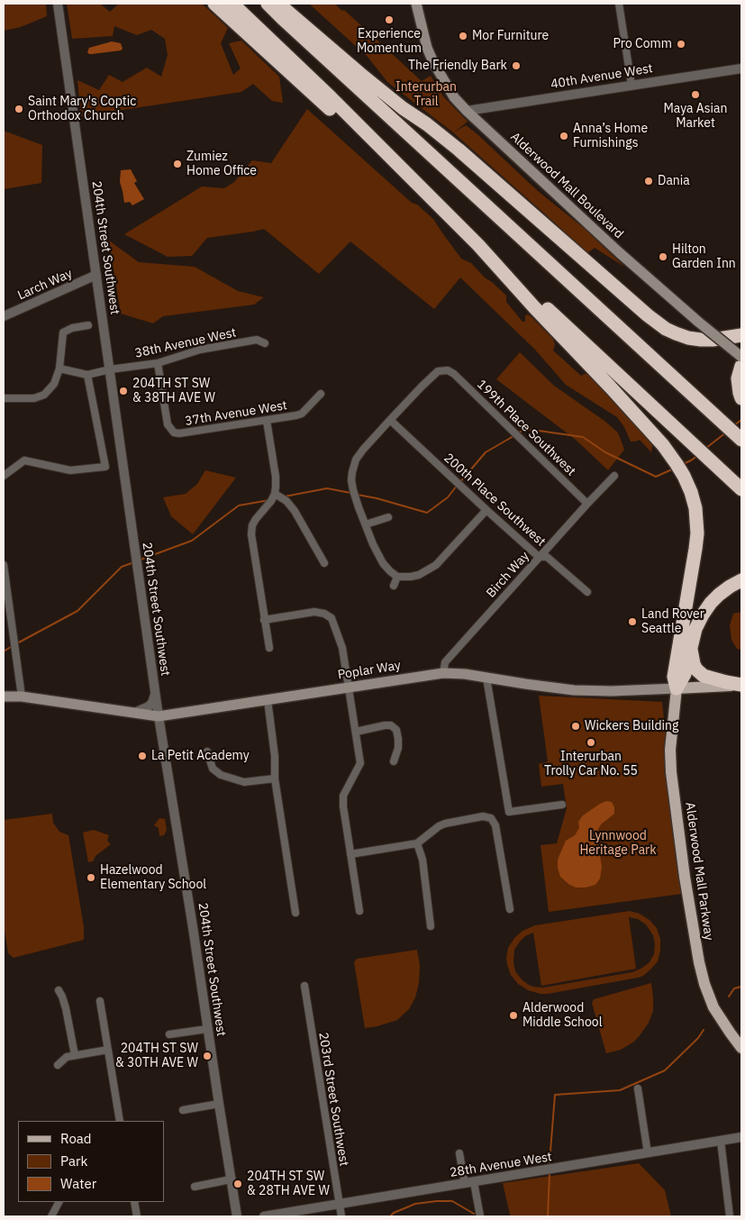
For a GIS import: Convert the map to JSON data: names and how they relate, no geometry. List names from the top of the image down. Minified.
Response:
{"streets":{"main road":["Alderwood Mall Boulevard","Poplar Way","Alderwood Mall Parkway"],"street":["40th Avenue West","204th Street Southwest","Larch Way","38th Avenue West","37th Avenue West","199th Place Southwest","200th Place Southwest","Birch Way","203rd Street Southwest","28th Avenue West"]},"crossings":[["40th Avenue West","Alderwood Mall Boulevard"],["204th Street Southwest","Larch Way"],["204th Street Southwest","38th Avenue West"],["204th Street Southwest","Poplar Way"],["38th Avenue West","37th Avenue West"],["199th Place Southwest","200th Place Southwest"],["199th Place Southwest","Birch Way"],["200th Place Southwest","Birch Way"],["Birch Way","Poplar Way"],["Poplar Way","Alderwood Mall Parkway"],["203rd Street Southwest","28th Avenue West"]],"parks":["Interurban Trail","Lynnwood Heritage Park"],"places":["Experience Momentum","Mor Furniture","Pro Comm","The Friendly Bark","Maya Asian Market","Saint Mary's Coptic Orthodox Church","Anna’s Home Furnishings","Zumiez Home Office","Dania","Hilton Garden Inn","204TH ST SW & 38TH AVE W","Land Rover Seattle","Wickers Building","Interurban Trolly Car No. 55","La Petit Academy","Hazelwood Elementary School","Alderwood Middle School","204TH ST SW & 30TH AVE W","204TH ST SW & 28TH AVE W"],"legend":["Road","Park","Water"]}
